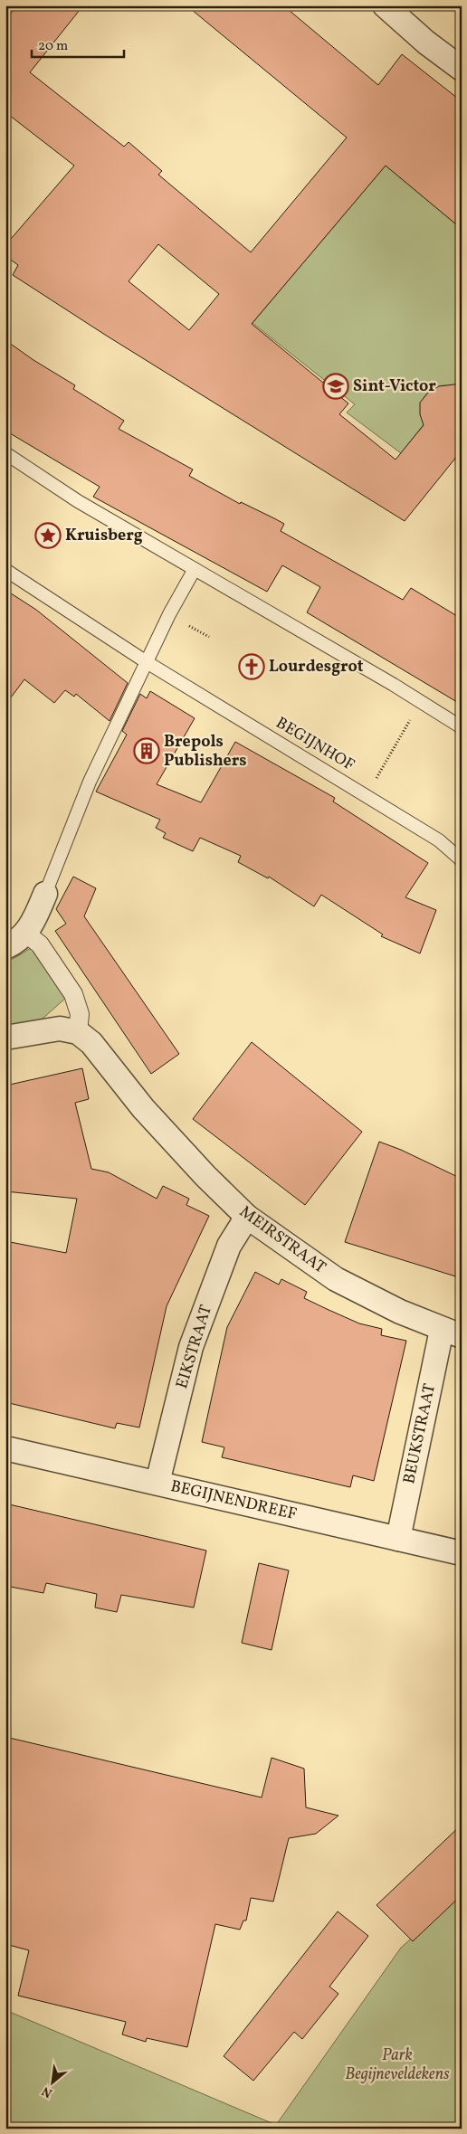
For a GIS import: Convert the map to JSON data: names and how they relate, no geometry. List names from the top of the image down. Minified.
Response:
{"streets":{"street":["MEIRSTRAAT","EIKSTRAAT","BEUKSTRAAT","BEGIJNENDREEF"],"lane":["BEGIJNHOF"]},"crossings":[["MEIRSTRAAT","EIKSTRAAT"],["MEIRSTRAAT","BEUKSTRAAT"],["EIKSTRAAT","BEGIJNENDREEF"],["BEUKSTRAAT","BEGIJNENDREEF"]],"parks":["Park Begijneveldekens"],"places":{"school or university":["Sint-Victor"],"place":["Kruisberg"],"church":["Lourdesgrot"],"building":["Brepols Publishers"]},"scale_bar":"20 m","north":"bottom left"}
